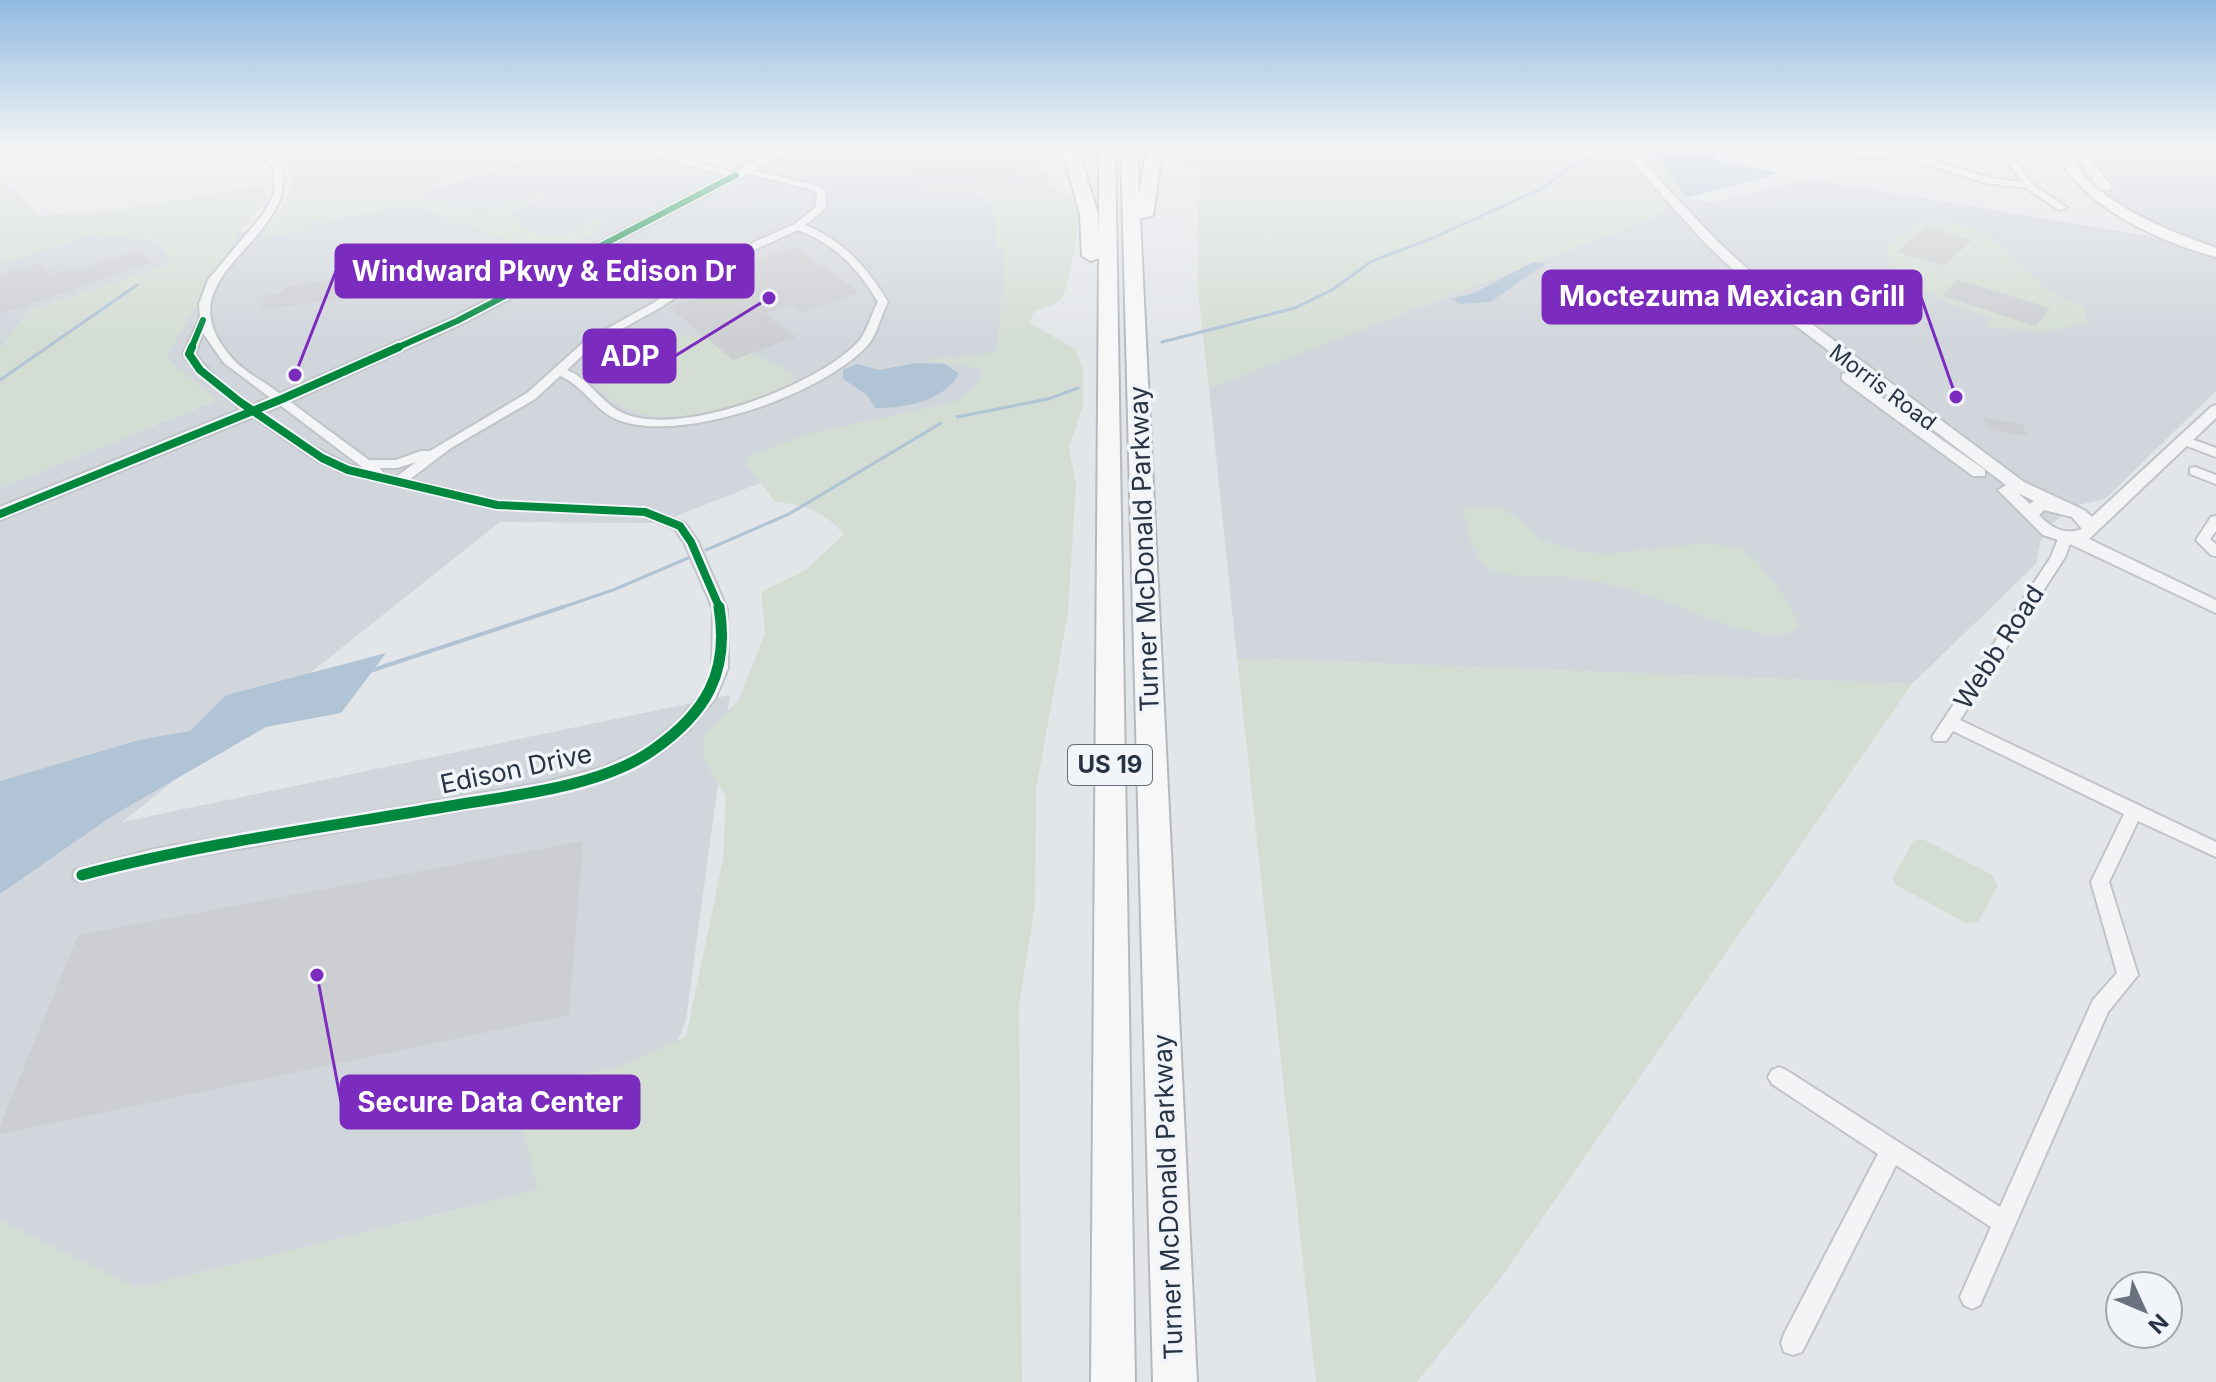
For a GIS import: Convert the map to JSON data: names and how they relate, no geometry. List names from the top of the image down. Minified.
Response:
{"streets":{"highway":["Turner McDonald Parkway","US 19"],"street":["Morris Road","Webb Road","Edison Drive"]},"crossings":[["Morris Road","Webb Road"]],"places":["ADP","Windward Pkwy & Edison Dr","Moctezuma Mexican Grill","Secure Data Center"],"north":"bottom right"}
